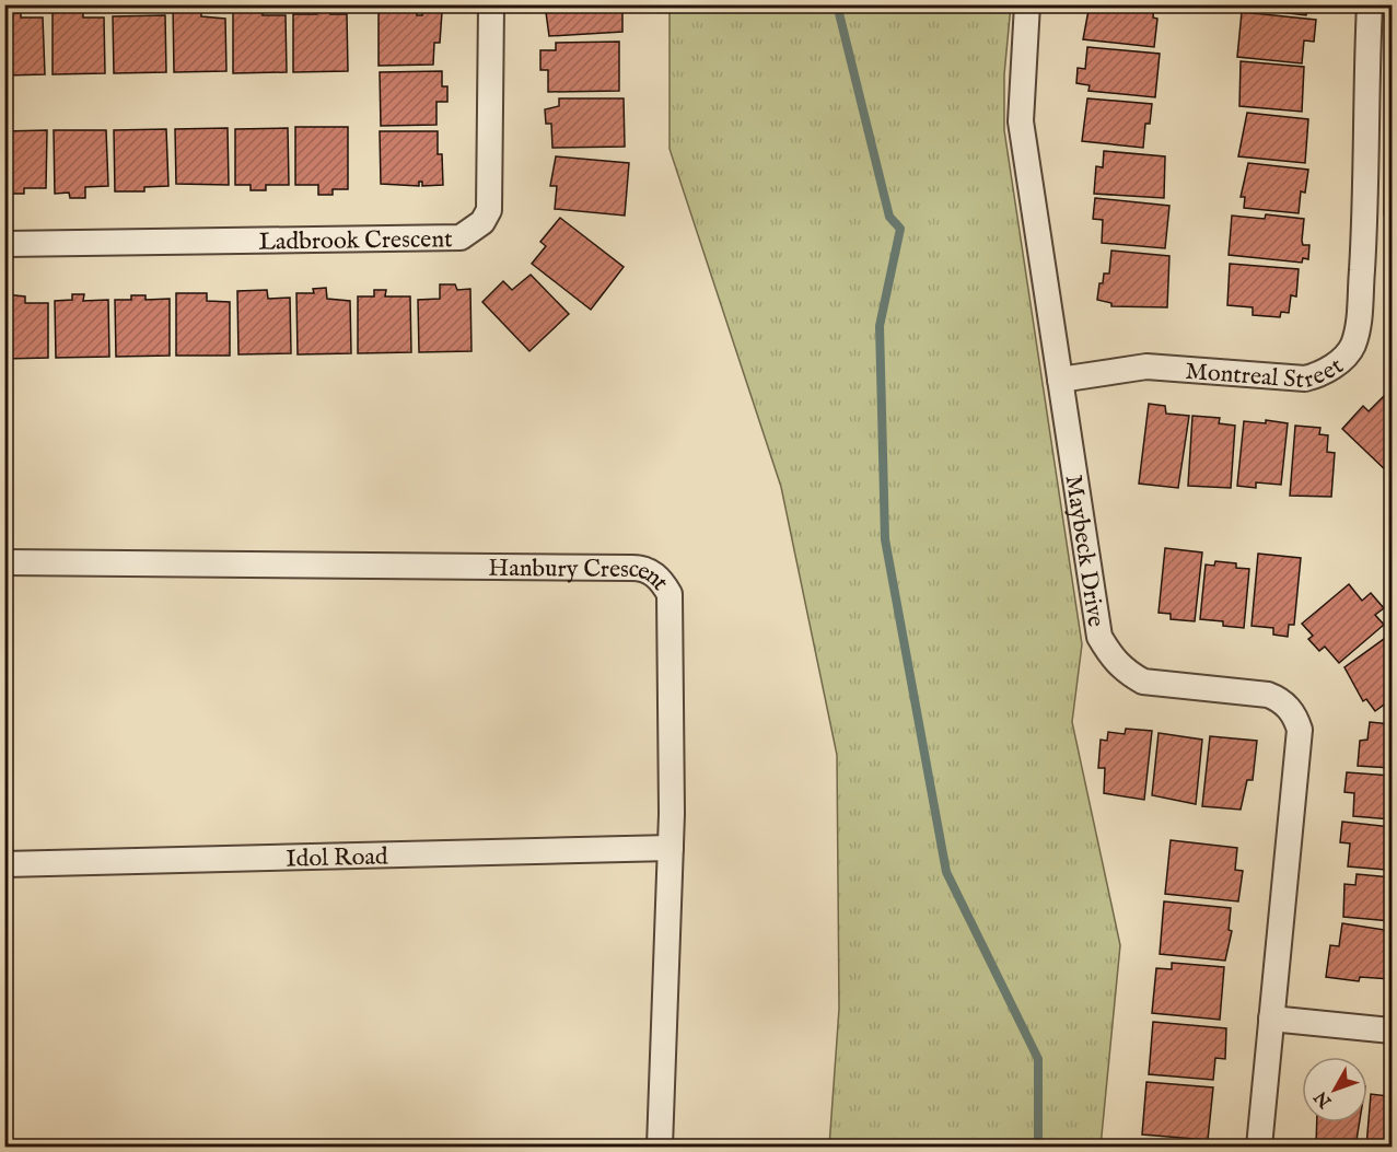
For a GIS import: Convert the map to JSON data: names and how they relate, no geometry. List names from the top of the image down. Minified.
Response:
{"streets":{"street":["Ladbrook Crescent","Montreal Street","Maybeck Drive","Hanbury Crescent","Idol Road"]},"crossings":[["Montreal Street","Maybeck Drive"],["Hanbury Crescent","Idol Road"]],"north":"bottom left"}
